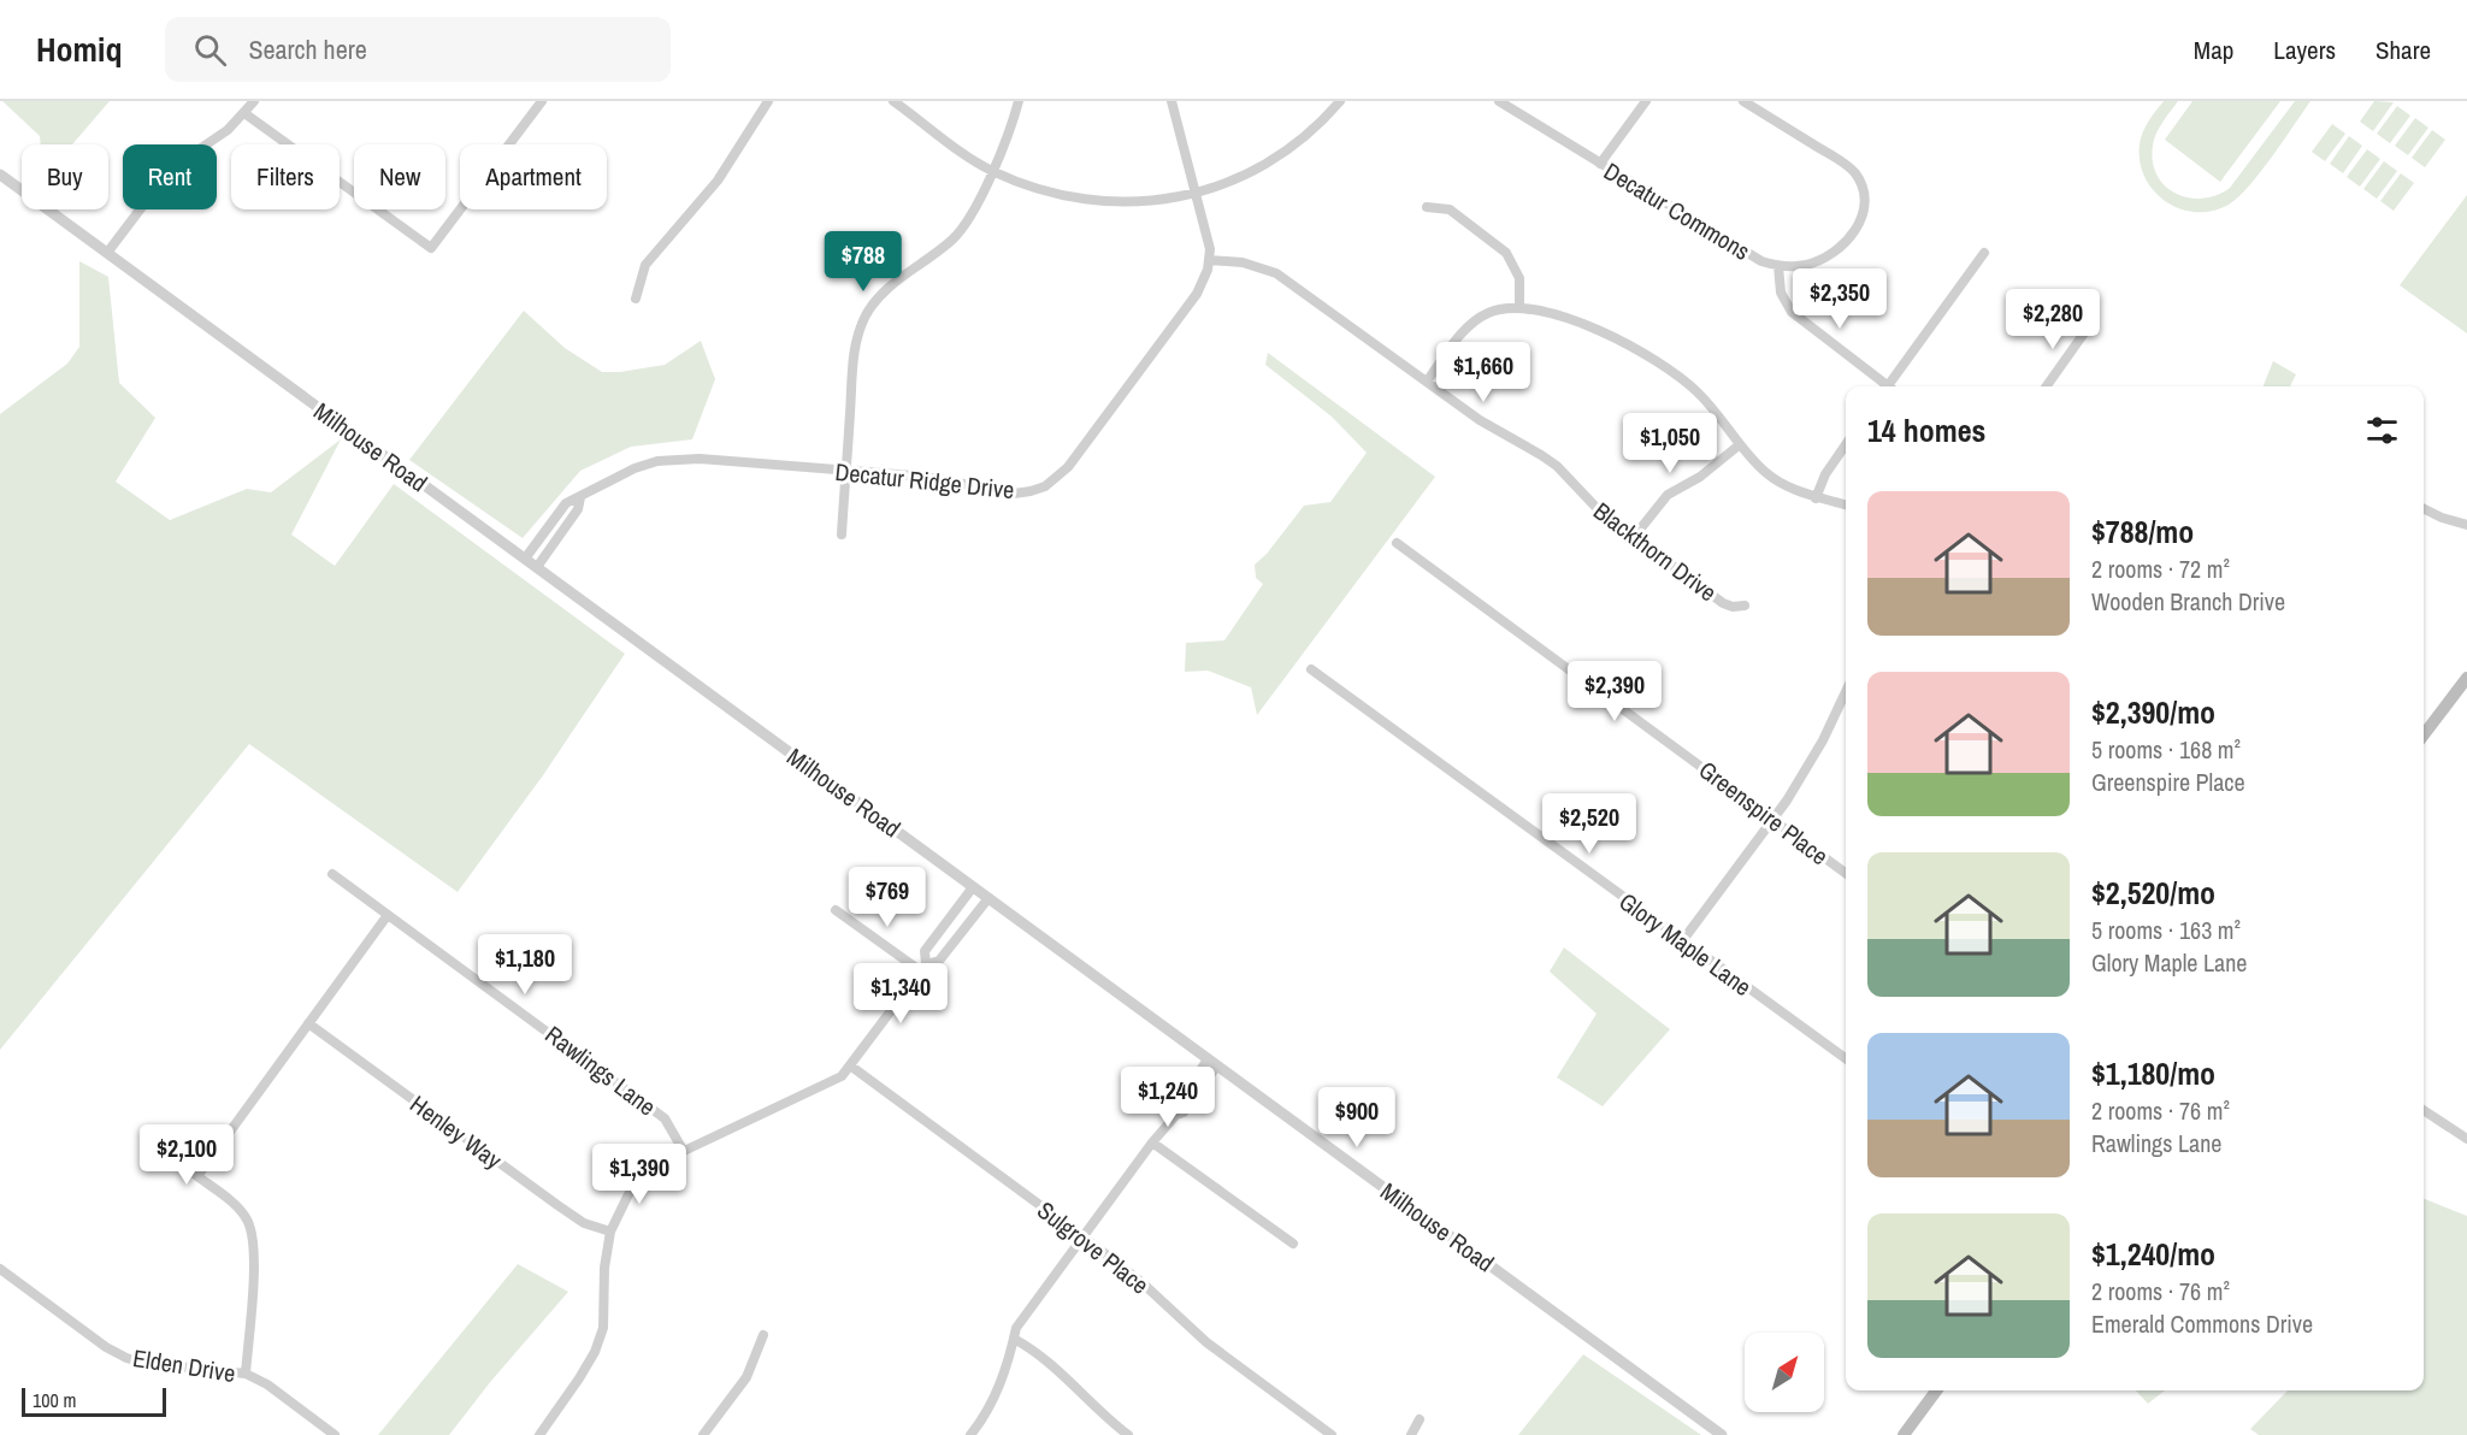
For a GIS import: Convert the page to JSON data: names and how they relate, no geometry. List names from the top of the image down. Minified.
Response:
{"streets":{"street":["Decatur Commons","Milhouse Road","Decatur Ridge Drive","Blackthorn Drive","Greenspire Place","Glory Maple Lane","Rawlings Lane","Henley Way","Sulgrove Place","Elden Drive"]},"crossings":[["Milhouse Road","Decatur Ridge Drive"],["Decatur Ridge Drive","Blackthorn Drive"]],"scale_bar":"100 m","north":"top right","page":{"header":"Homiq","search":"Search here","nav":["Map","Layers","Share"],"chip":["Buy","Rent","Filters","New","Apartment"],"price":["$788","$2,350","$2,280","$1,660","$1,050","$2,390","$2,520","$769","$1,180","$1,340","$1,240","$900","$2,100","$1,390"],"heading":"14 homes","list":[{"name":"$788/mo","note":"2 rooms · 72 m² · Wooden Branch Drive"},{"name":"$2,390/mo","note":"5 rooms · 168 m² · Greenspire Place"},{"name":"$2,520/mo","note":"5 rooms · 163 m² · Glory Maple Lane"},{"name":"$1,180/mo","note":"2 rooms · 76 m² · Rawlings Lane"},{"name":"$1,240/mo","note":"2 rooms · 76 m² · Emerald Commons Drive"}],"scale":"100 m"}}
